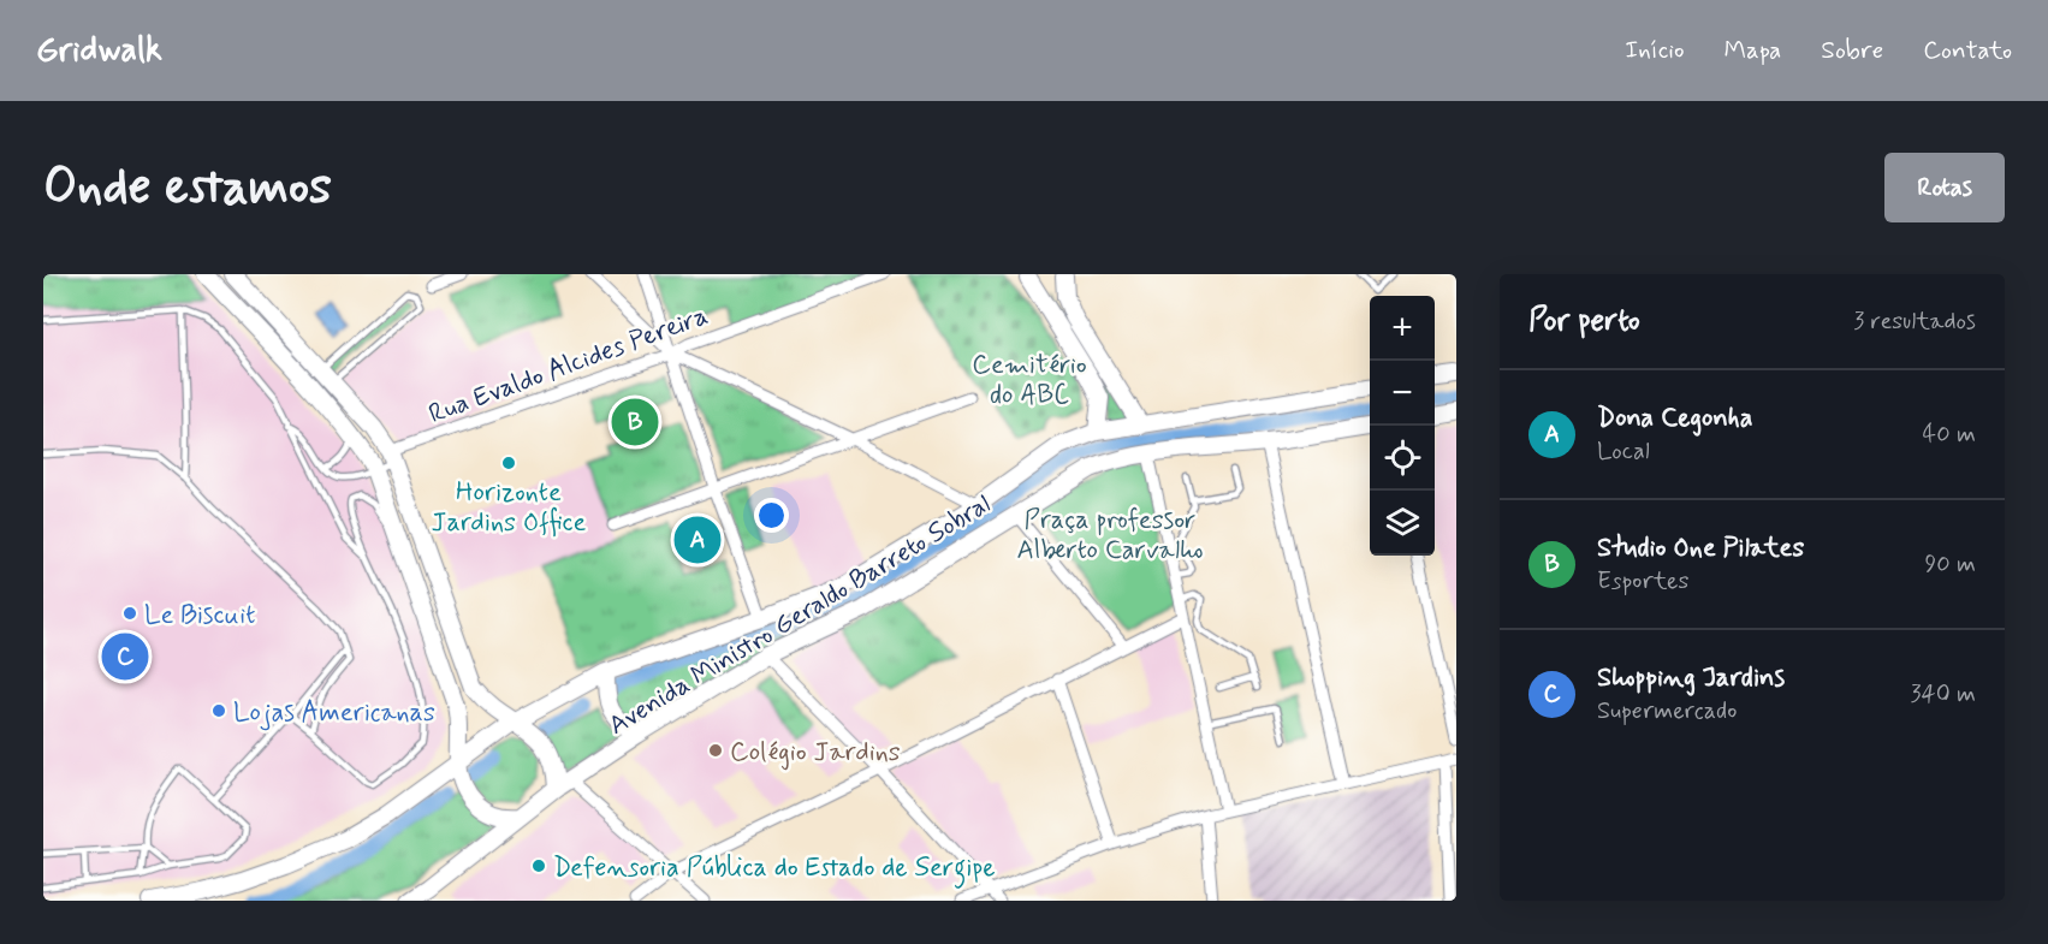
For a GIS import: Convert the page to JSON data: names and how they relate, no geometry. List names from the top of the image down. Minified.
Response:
{"streets":{"main road":["Avenida Ministro Geraldo Barreto Sobral"],"street":["Rua Evaldo Alcides Pereira"]},"parks":["Cemitério do ABC","Praça professor Alberto Carvalho"],"places":["Horizonte Jardins Office","Le Biscuit","Lojas Americanas","Colégio Jardins","Defensoria Pública do Estado de Sergipe"],"page":{"header":"Gridwalk","nav":["Início","Mapa","Sobre","Contato"],"buttons":"Rotas","title":"Onde estamos","heading":["Por perto","3 resultados"],"map_buttons":["+","−"],"list":[{"mark":"A","name":"Dona Cegonha","note":"Local","value":"40 m"},{"mark":"B","name":"Studio One Pilates","note":"Esportes","value":"90 m"},{"mark":"C","name":"Shopping Jardins","note":"Supermercado","value":"340 m"}],"pins":["B","A","C"]}}
